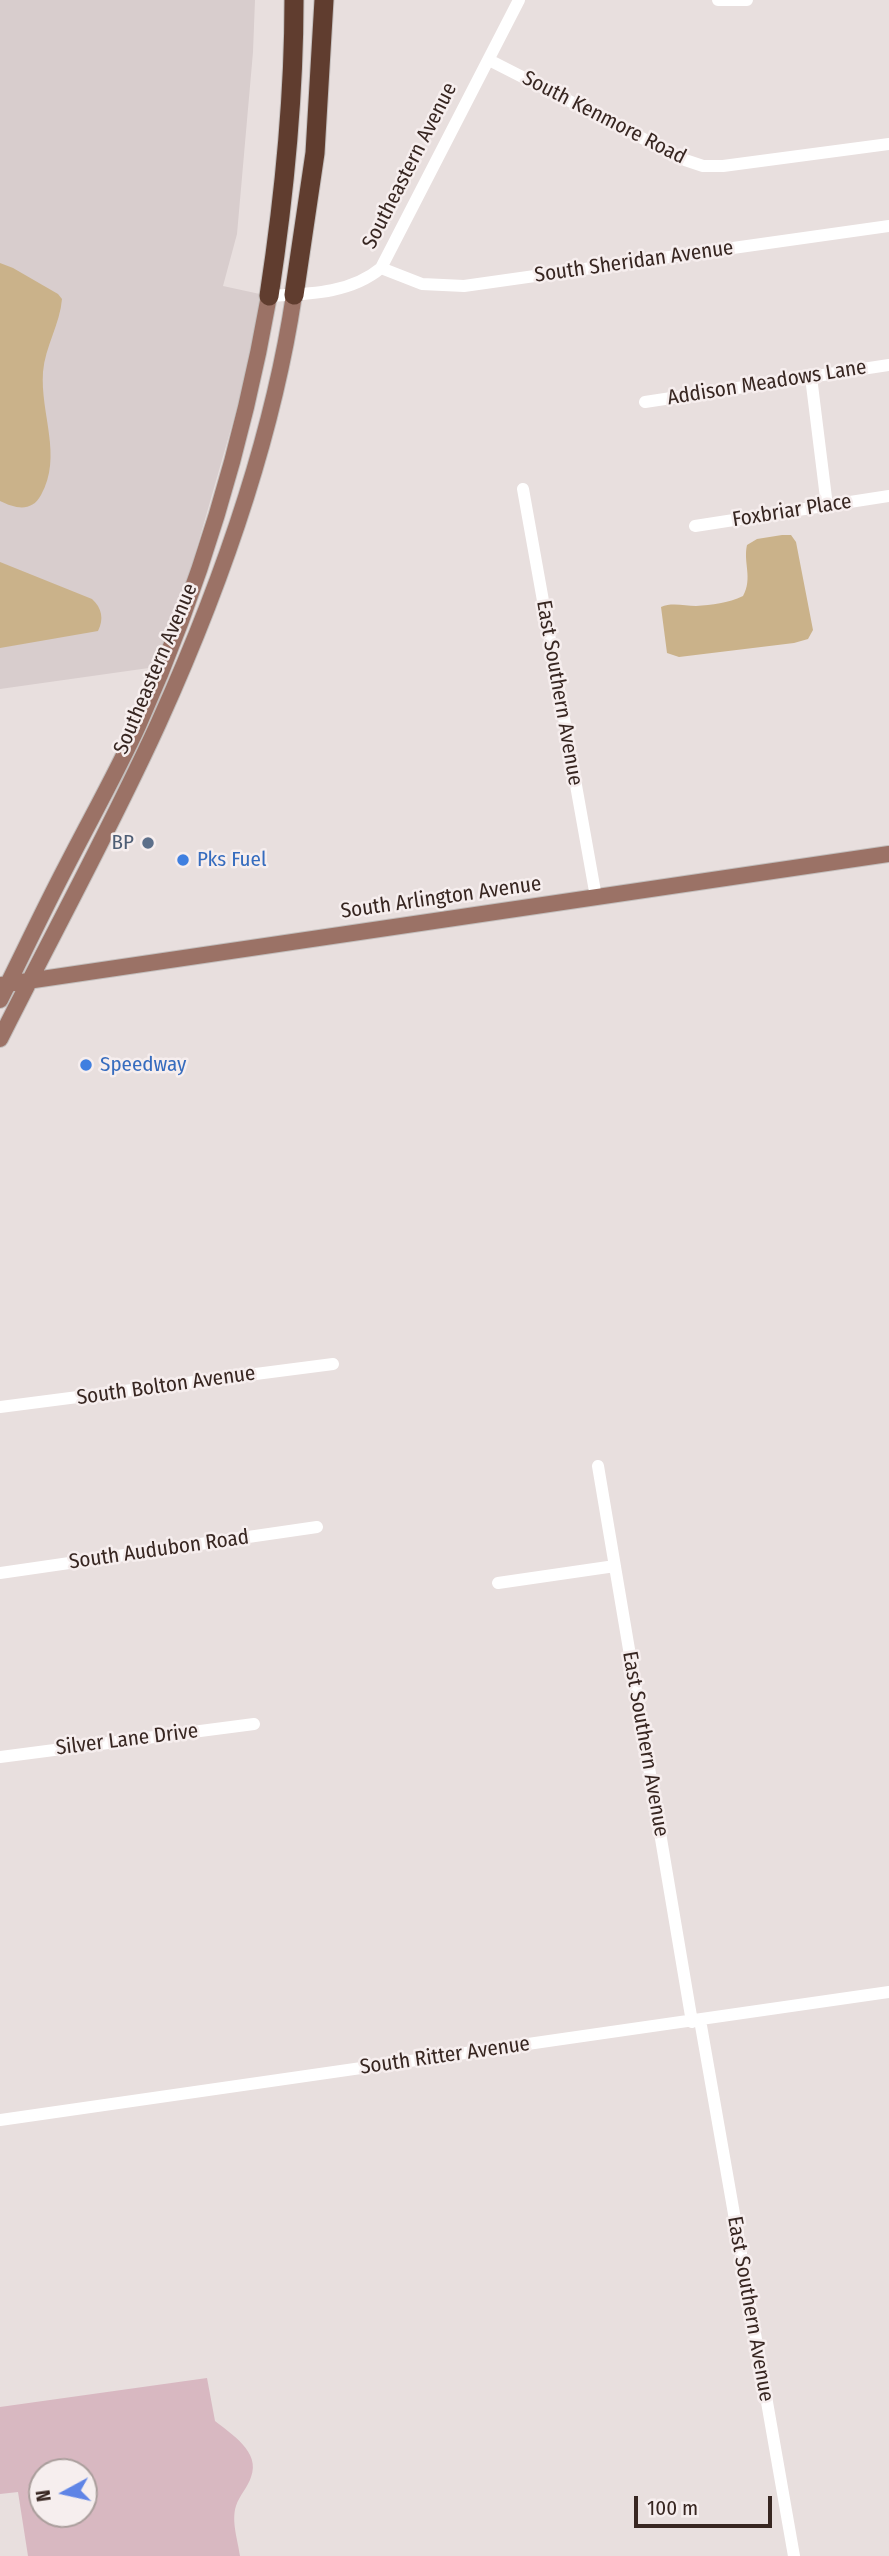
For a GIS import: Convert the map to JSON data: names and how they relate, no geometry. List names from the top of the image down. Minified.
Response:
{"streets":{"main road":["Southeastern Avenue","South Arlington Avenue"],"street":["South Kenmore Road","South Sheridan Avenue","Addison Meadows Lane","Foxbriar Place","East Southern Avenue","South Bolton Avenue","South Audubon Road","Silver Lane Drive","South Ritter Avenue"]},"crossings":[["South Kenmore Road","Southeastern Avenue"],["Southeastern Avenue","South Sheridan Avenue"],["Southeastern Avenue","South Arlington Avenue"],["East Southern Avenue","South Arlington Avenue"],["East Southern Avenue","South Ritter Avenue"]],"places":["BP","Pks Fuel","Speedway"],"scale_bar":"100 m","north":"left"}
